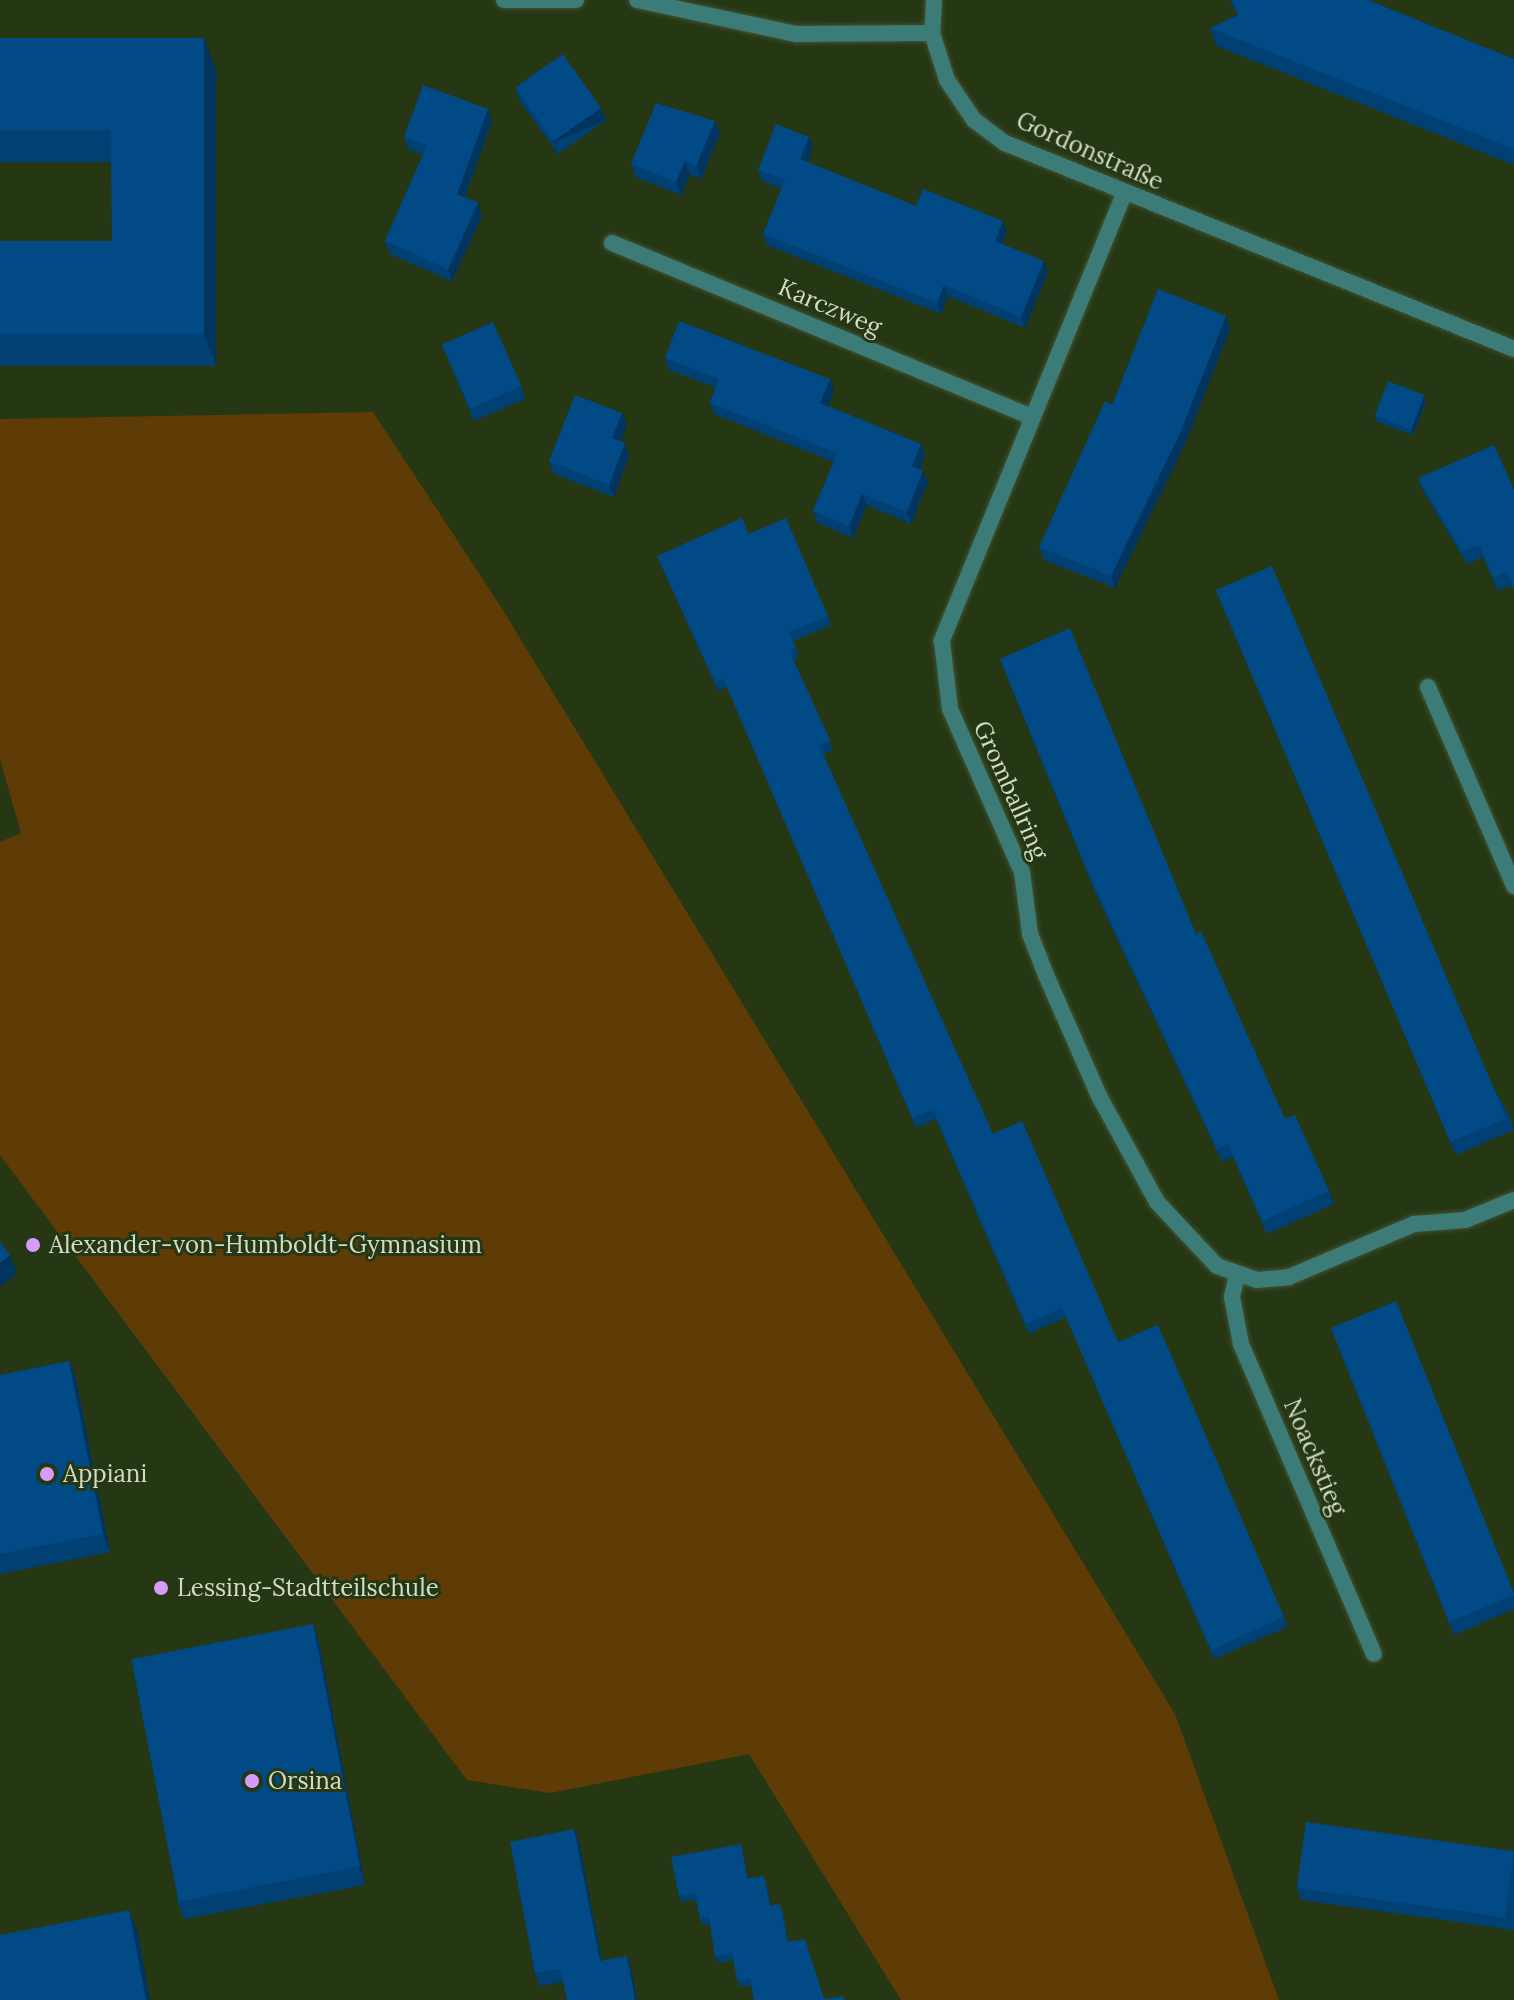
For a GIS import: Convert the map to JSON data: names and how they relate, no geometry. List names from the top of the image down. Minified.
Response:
{"streets":{"street":["Gordonstraße","Karczweg","Gromballring","Noackstieg"]},"crossings":[["Gordonstraße","Gromballring"],["Karczweg","Gromballring"],["Gromballring","Noackstieg"]],"places":["Alexander-von-Humboldt-Gymnasium","Appiani","Lessing-Stadtteilschule","Orsina"]}
